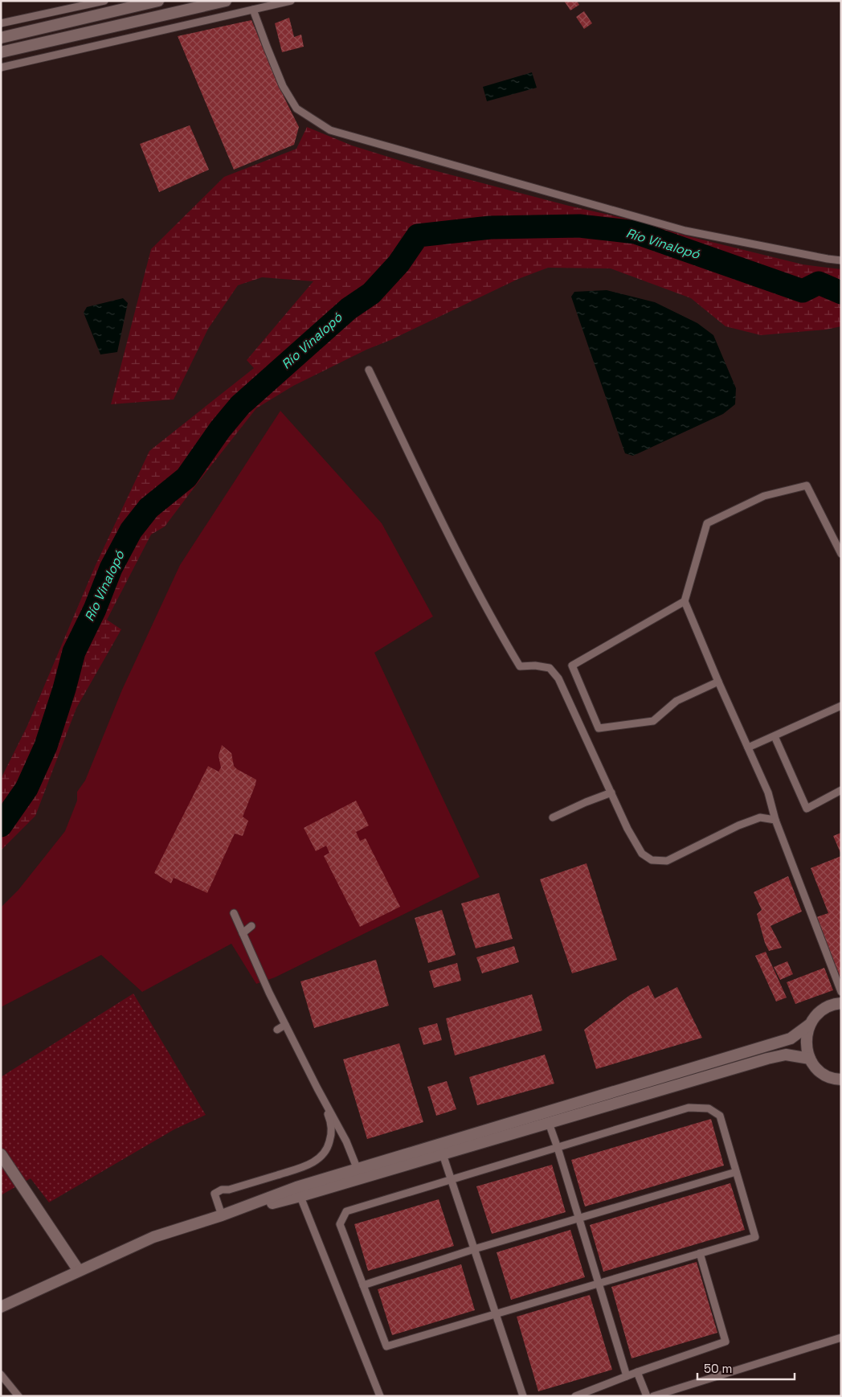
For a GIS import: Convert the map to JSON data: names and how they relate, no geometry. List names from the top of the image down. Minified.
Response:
{"water":["Río Vinalopó"],"scale_bar":"50 m"}
